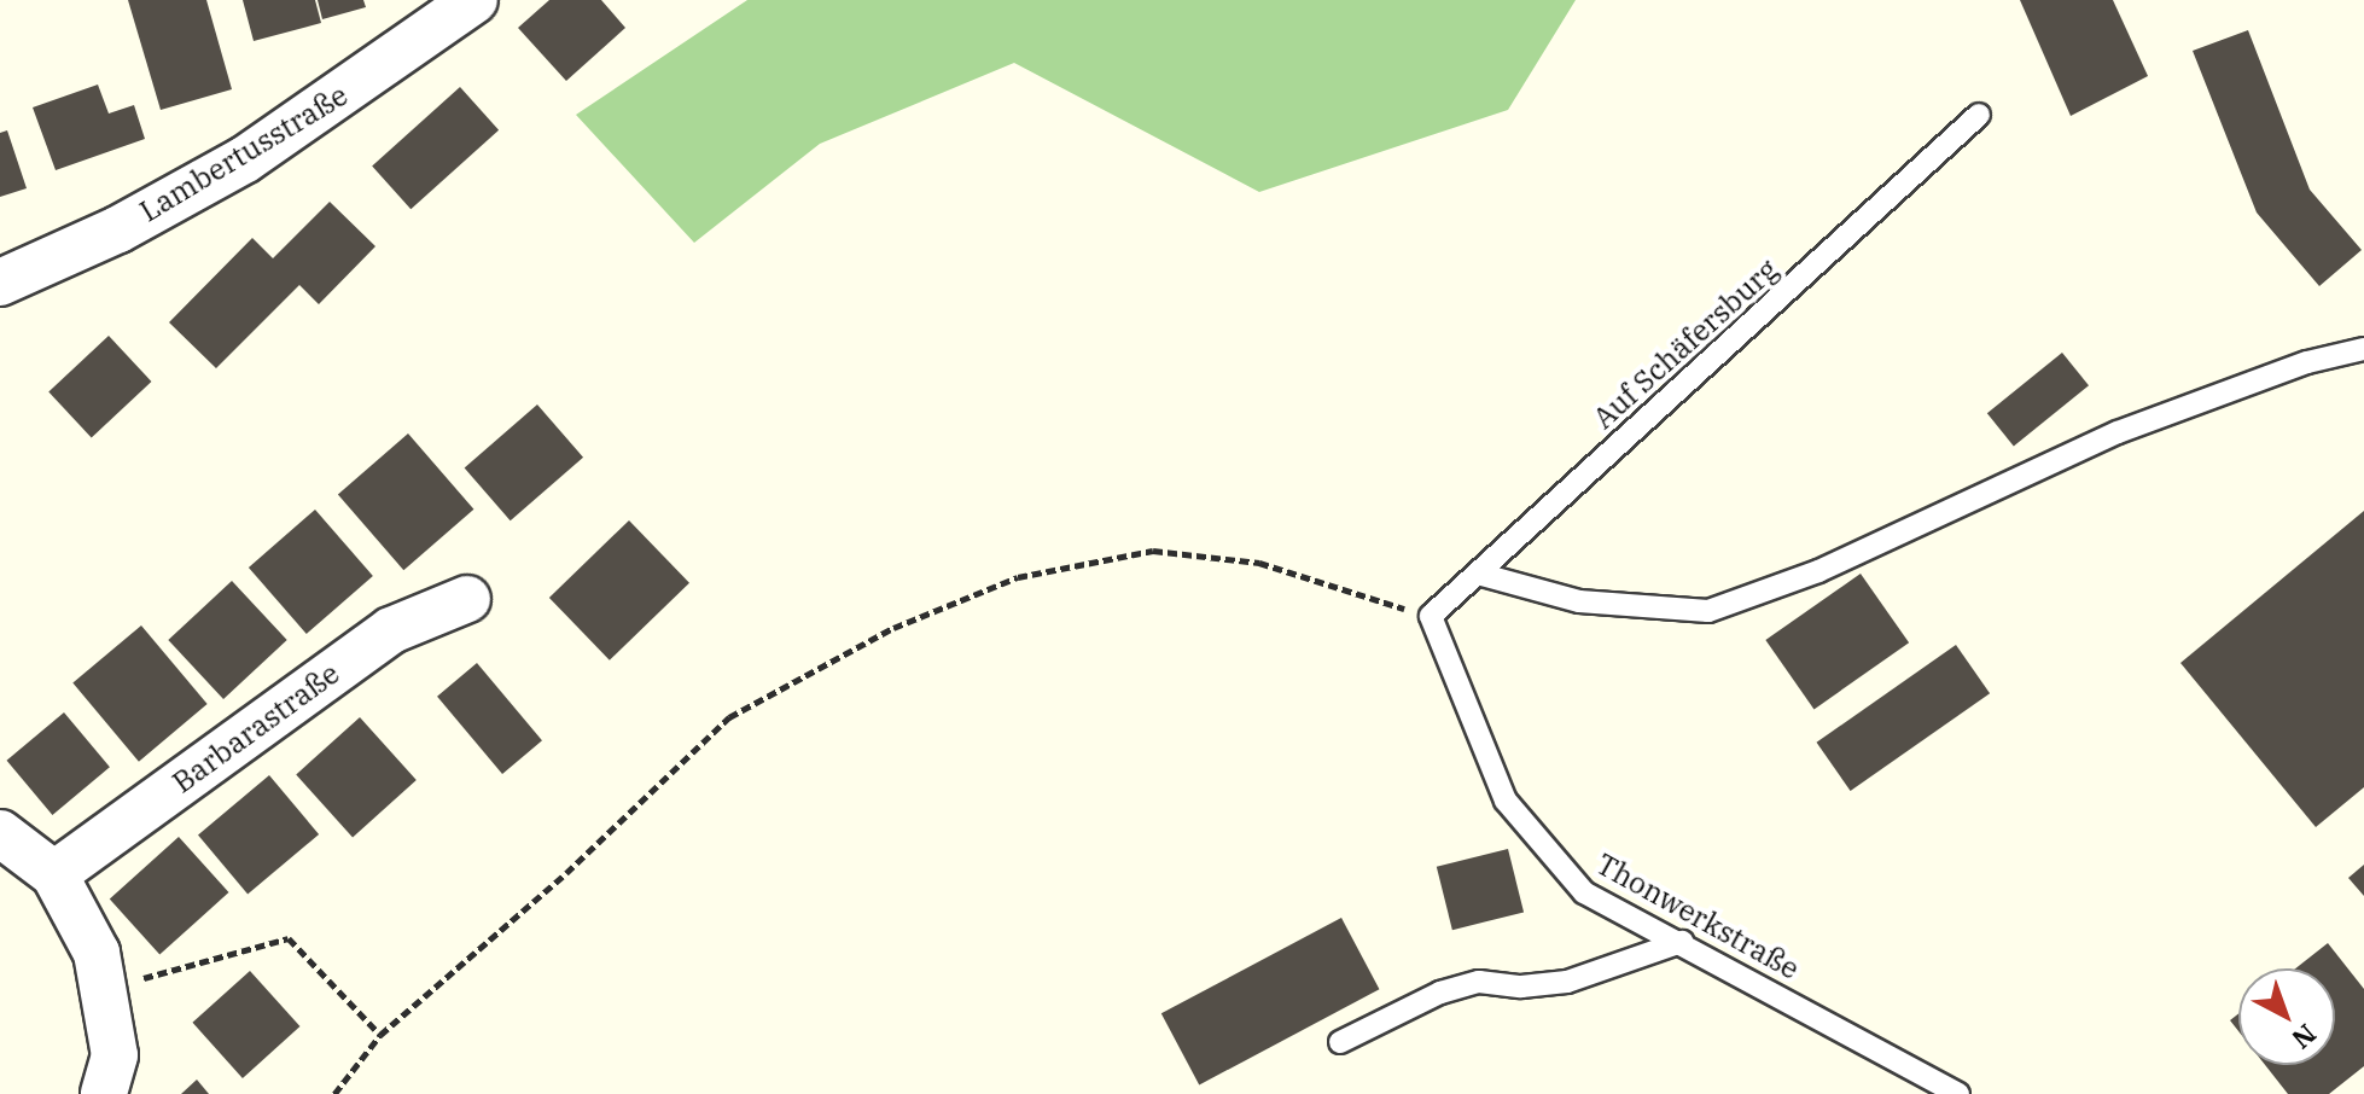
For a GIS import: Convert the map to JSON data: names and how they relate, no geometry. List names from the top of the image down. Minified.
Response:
{"streets":{"street":["Lambertusstraße","Barbarastraße"],"lane":["Auf Schäfersburg","Thonwerkstraße"]},"crossings":[["Auf Schäfersburg","Thonwerkstraße"]],"north":"bottom right"}
